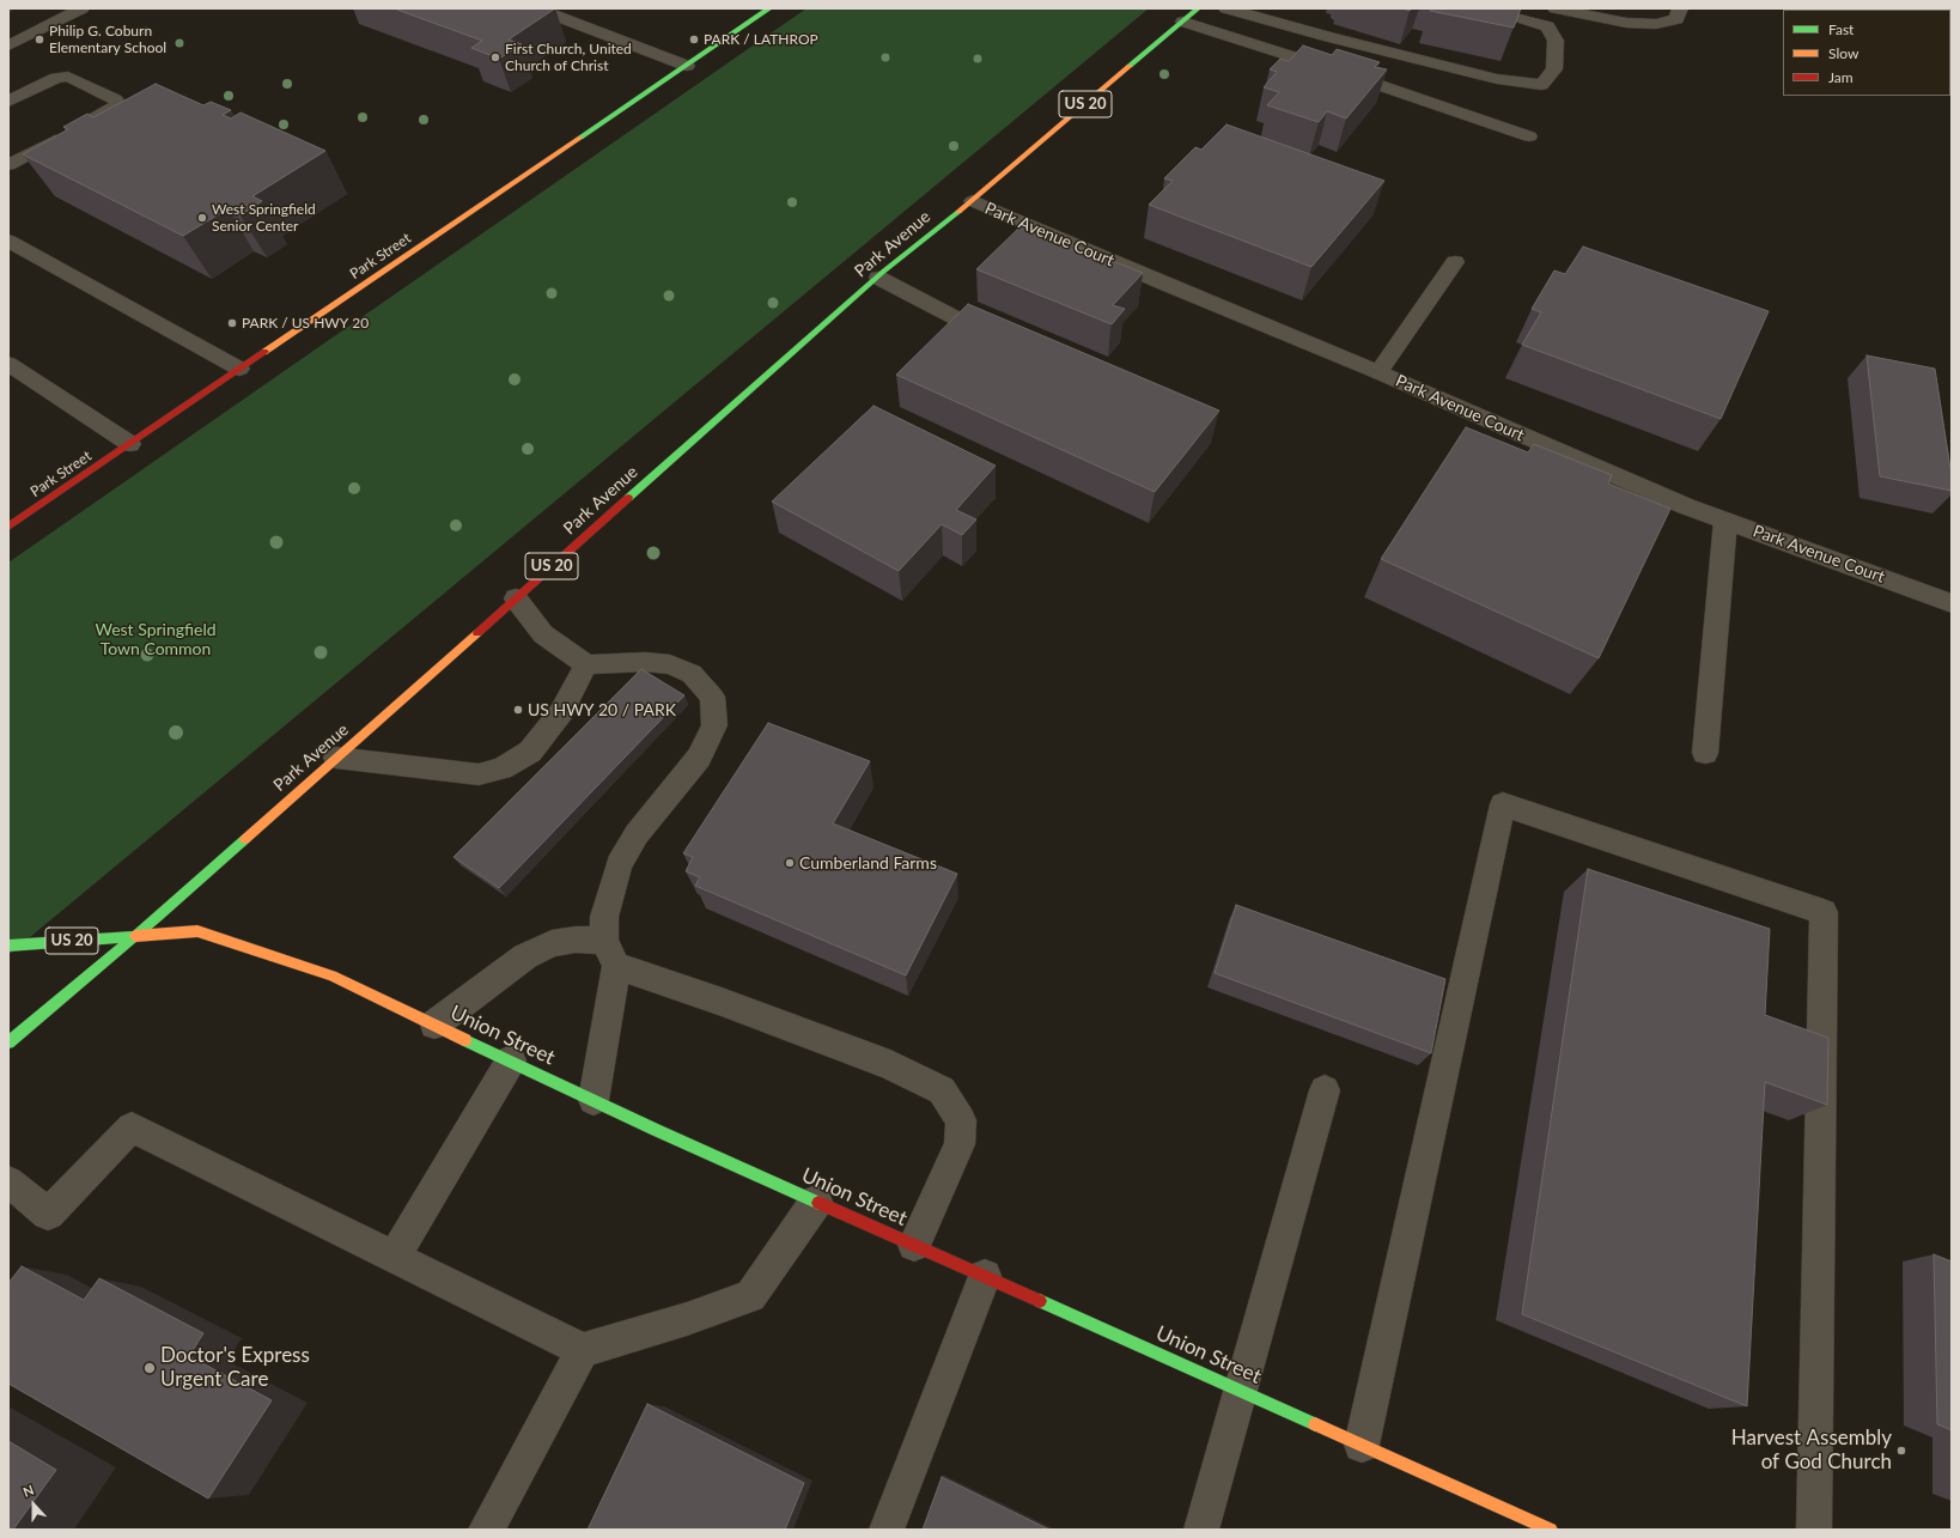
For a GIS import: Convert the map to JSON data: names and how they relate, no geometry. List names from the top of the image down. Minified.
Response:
{"streets":{"main road":["US 20","Park Avenue","Park Street","Union Street"],"street":["Park Avenue Court"]},"crossings":[["US 20","Park Avenue"],["US 20","Union Street"],["Park Avenue Court","Park Avenue"],["Park Avenue","Union Street"]],"parks":["West Springfield Town Common"],"places":["Philip G. Coburn Elementary School","PARK / LATHROP","First Church, United Church of Christ","West Springfield Senior Center","PARK / US HWY 20","US HWY 20 / PARK","Cumberland Farms","Doctor's Express Urgent Care","Harvest Assembly of God Church"],"legend":["Fast","Slow","Jam"],"north":"top"}
